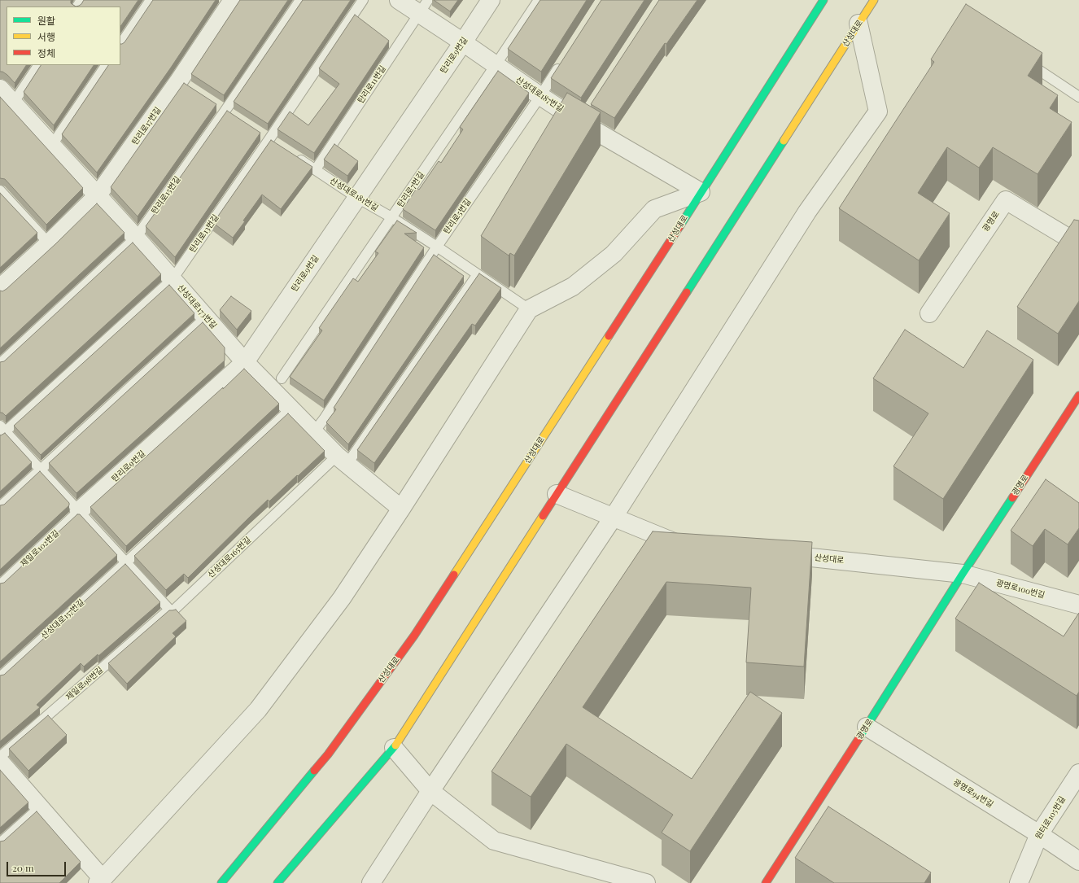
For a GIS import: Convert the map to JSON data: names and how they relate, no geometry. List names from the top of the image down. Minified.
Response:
{"streets":{"main road":["산성대로","광명로"],"street":["탄리로9번길","산성대로187번길","탄리로17번길","산성대로173번길","광명로100번길","광명로94번길","원터로105번길"],"lane":["탄리로11번길","탄리로7번길","산성대로181번길","탄리로15번길","탄리로5번길","탄리로13번길","제일로102번길","산성대로165번길","산성대로157번길","제일로98번길"]},"crossings":[["산성대로","산성대로187번길"],["산성대로","광명로"],["산성대로","광명로100번길"],["탄리로9번길","산성대로187번길"],["탄리로9번길","산성대로181번길"],["탄리로9번길","산성대로173번길"],["탄리로9번길","제일로102번길"],["탄리로11번길","산성대로187번길"],["탄리로11번길","산성대로181번길"],["산성대로187번길","탄리로7번길"],["산성대로187번길","탄리로5번길"],["탄리로17번길","산성대로173번길"],["탄리로7번길","산성대로181번길"],["산성대로181번길","탄리로5번길"],["탄리로15번길","산성대로173번길"],["탄리로5번길","산성대로173번길"],["광명로","광명로100번길"],["광명로","광명로94번길"],["탄리로13번길","산성대로173번길"],["산성대로173번길","산성대로165번길"],["산성대로165번길","제일로98번길"],["광명로94번길","원터로105번길"]],"legend":["원활","서행","정체"],"scale_bar":"20 m"}
